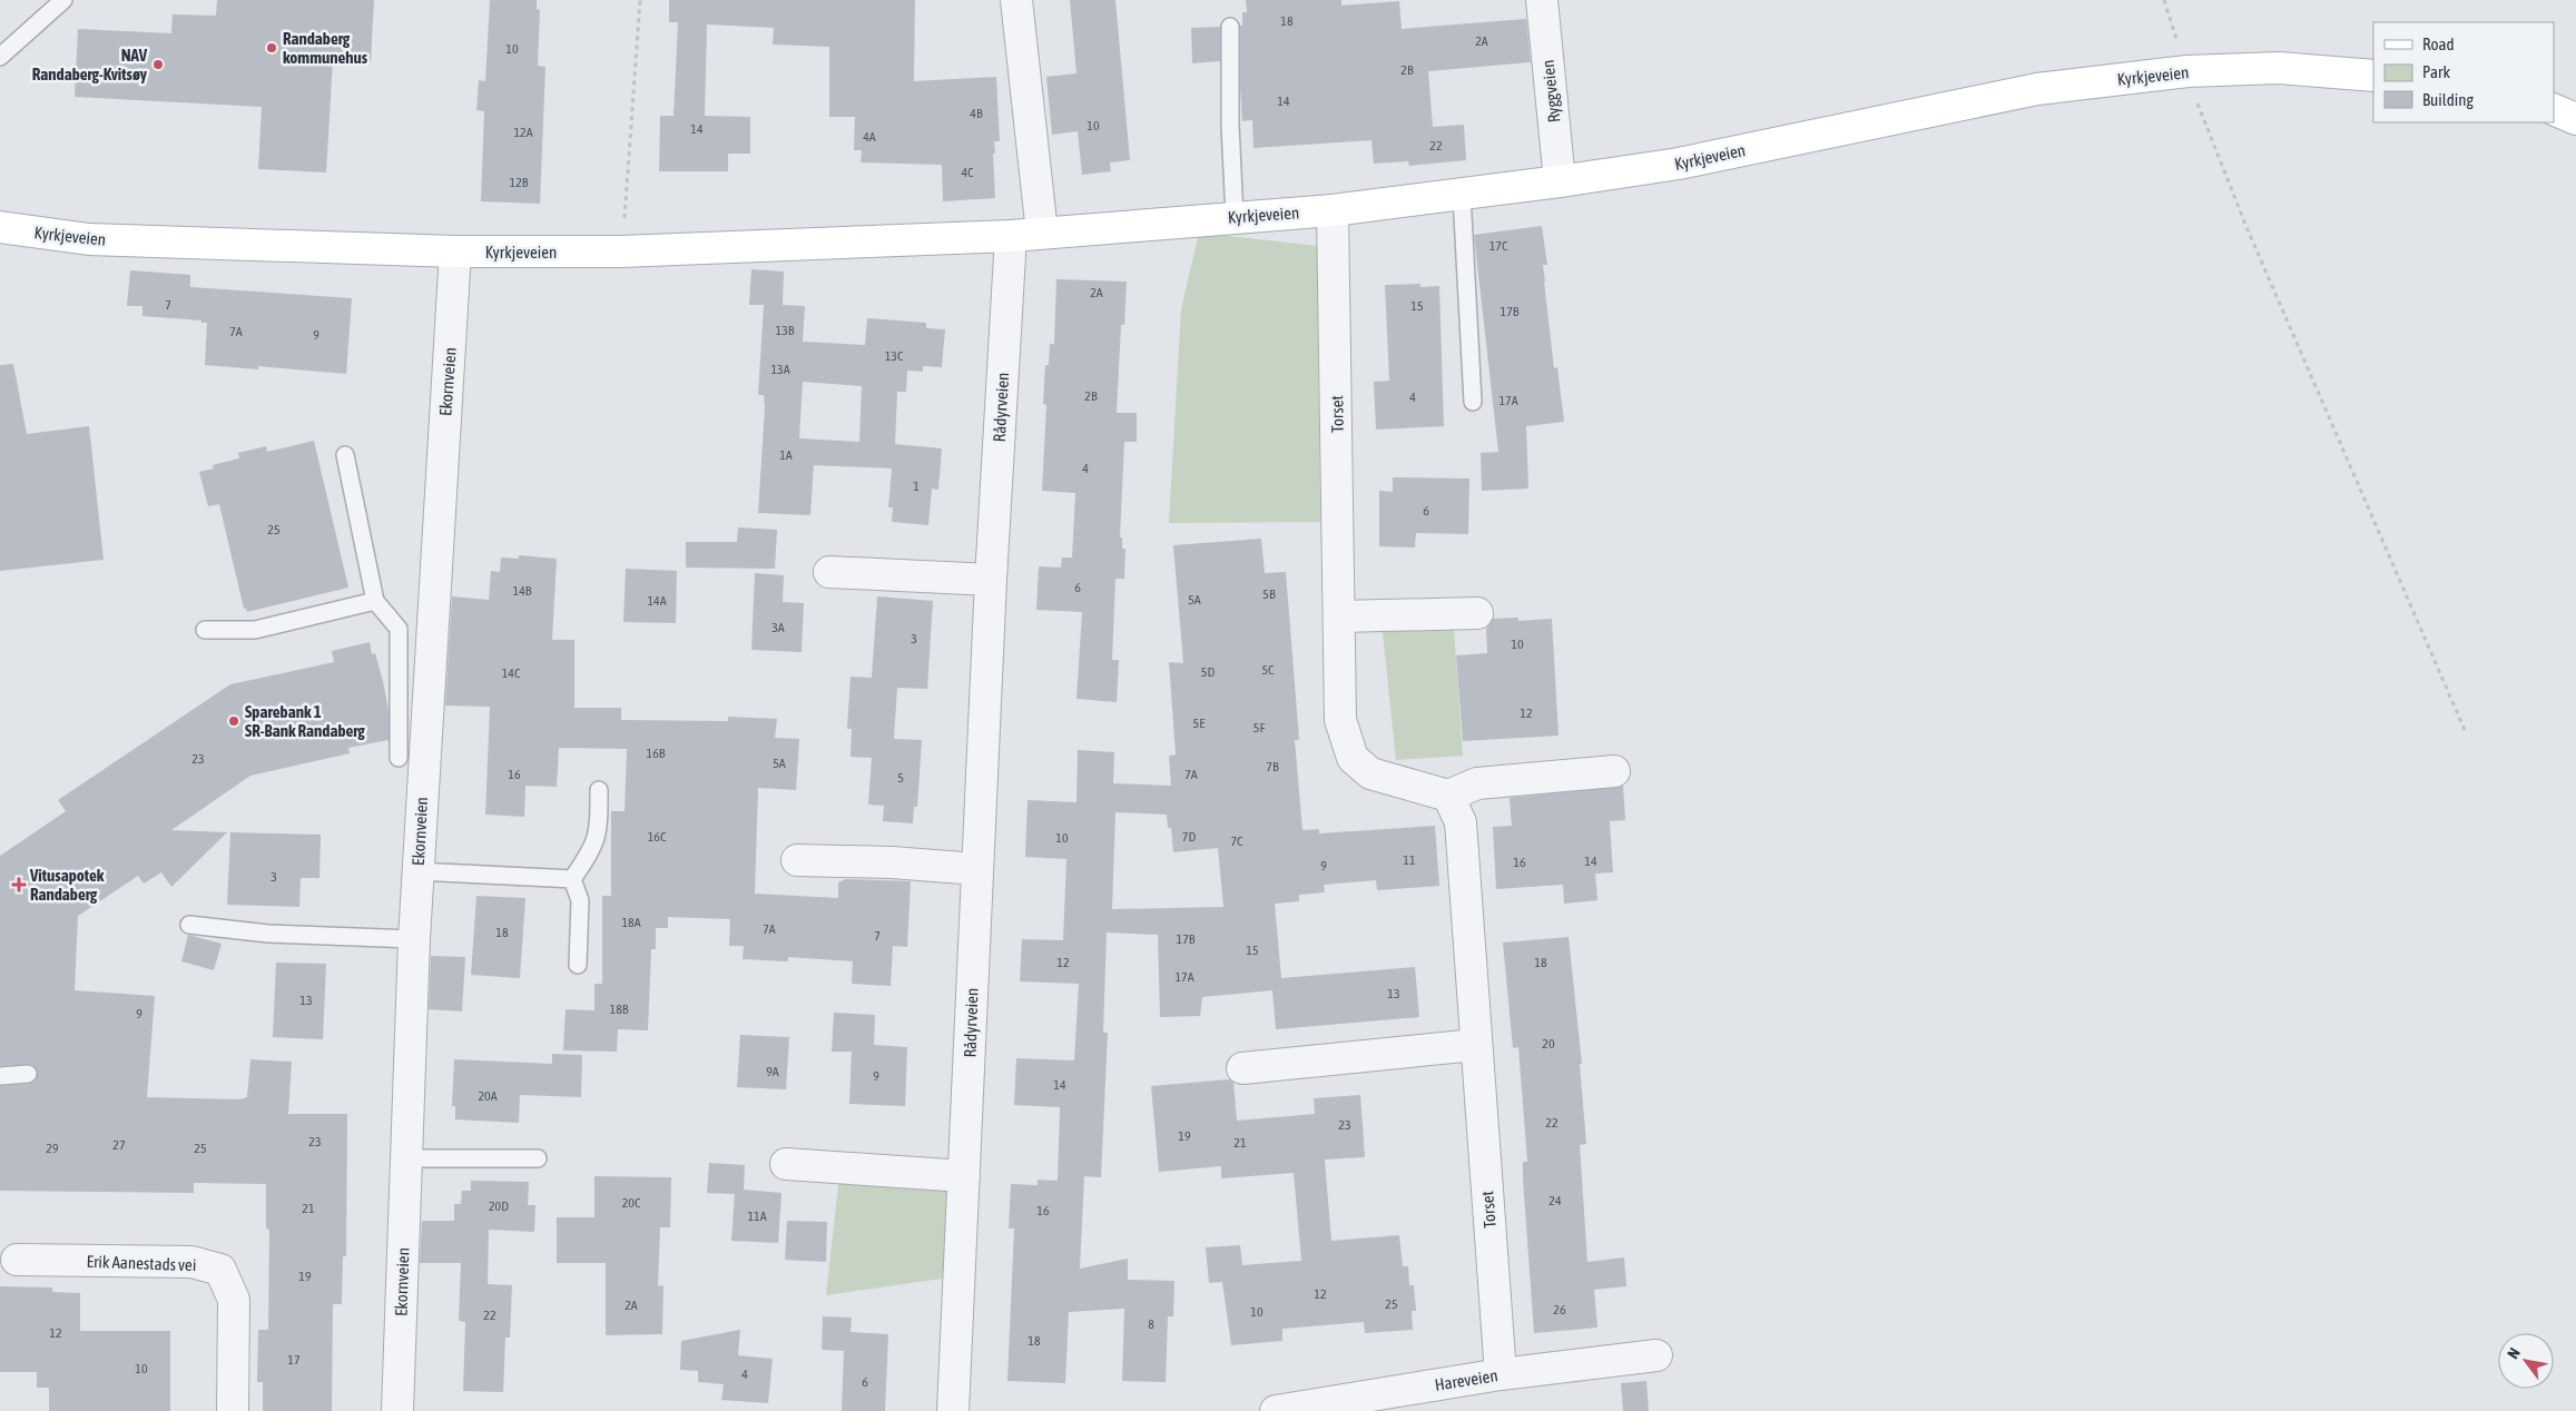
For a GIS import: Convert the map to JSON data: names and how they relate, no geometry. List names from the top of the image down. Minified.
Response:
{"streets":{"street":["Kyrkjeveien","Ryggveien","Ekornveien","Rådyrveien","Torset","Erik Aanestads vei","Hareveien"]},"crossings":[["Kyrkjeveien","Ryggveien"],["Kyrkjeveien","Ekornveien"],["Kyrkjeveien","Rådyrveien"],["Kyrkjeveien","Torset"],["Torset","Hareveien"]],"places":{"other":["Randaberg kommunehus","NAV Randaberg-Kvitsøy","Sparebank 1 SR-Bank Randaberg"],"health":["Vitusapotek Randaberg"]},"house_numbers":["18","2A","10","2B","14","4B","10","14","12A","4A","22","4C","12B","17C","2A","7","15","17B","13B","7A","9","13C","13A","2B","4","17A","1A","4","1","6","25","6","14B","5B","5A","14A","3A","3","10","5C","5D","14C","12","5E","5F","16B","23","5A","7B","16","7A","5","16C","7D","10","7C","11","14","16","9","3","18A","7A","18","7","17B","15","12","18","17A","13","13","18B","9","20","9A","9","14","20A","22","23","19","23","21","27","29","25","24","20C","20D","21","16","11A","19","12","25","2A","26","10","22","8","12","18","17","10","4","6"],"legend":["Road","Park","Building"],"north":"top left"}
